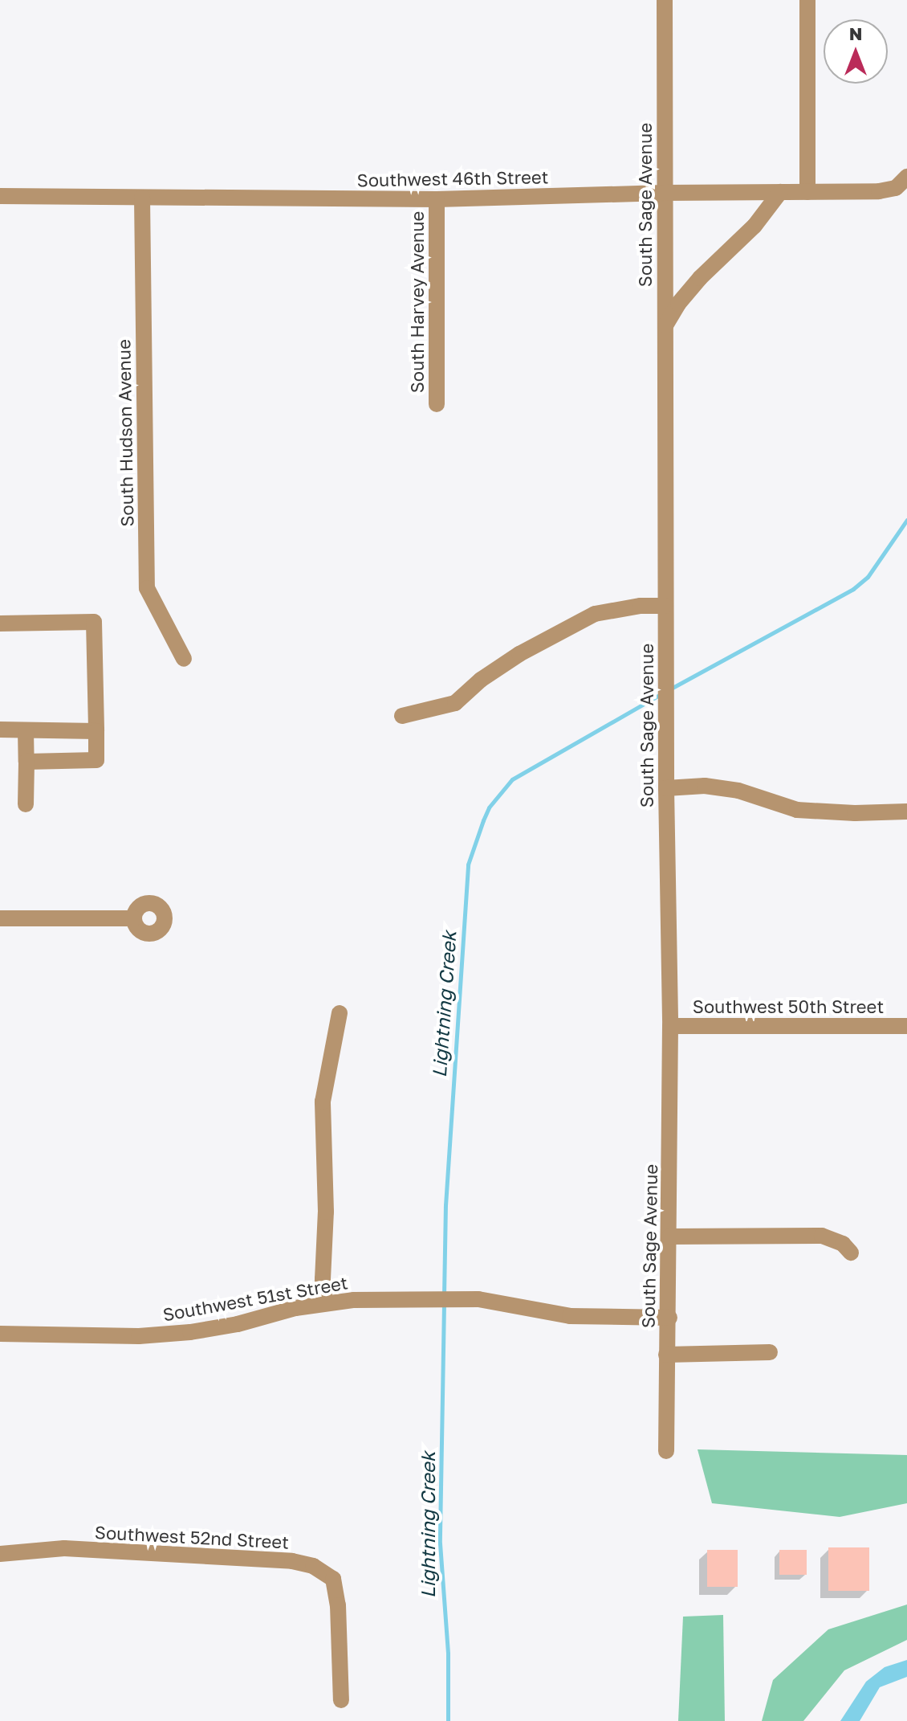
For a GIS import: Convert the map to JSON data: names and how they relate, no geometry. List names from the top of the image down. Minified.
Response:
{"streets":{"street":["Southwest 46th Street","South Sage Avenue","South Harvey Avenue","South Hudson Avenue","Southwest 50th Street","Southwest 51st Street","Southwest 52nd Street"]},"crossings":[["Southwest 46th Street","South Sage Avenue"],["Southwest 46th Street","South Harvey Avenue"],["Southwest 46th Street","South Hudson Avenue"],["South Sage Avenue","Southwest 50th Street"],["South Sage Avenue","Southwest 51st Street"]],"water":["Lightning Creek"],"north":"top"}
